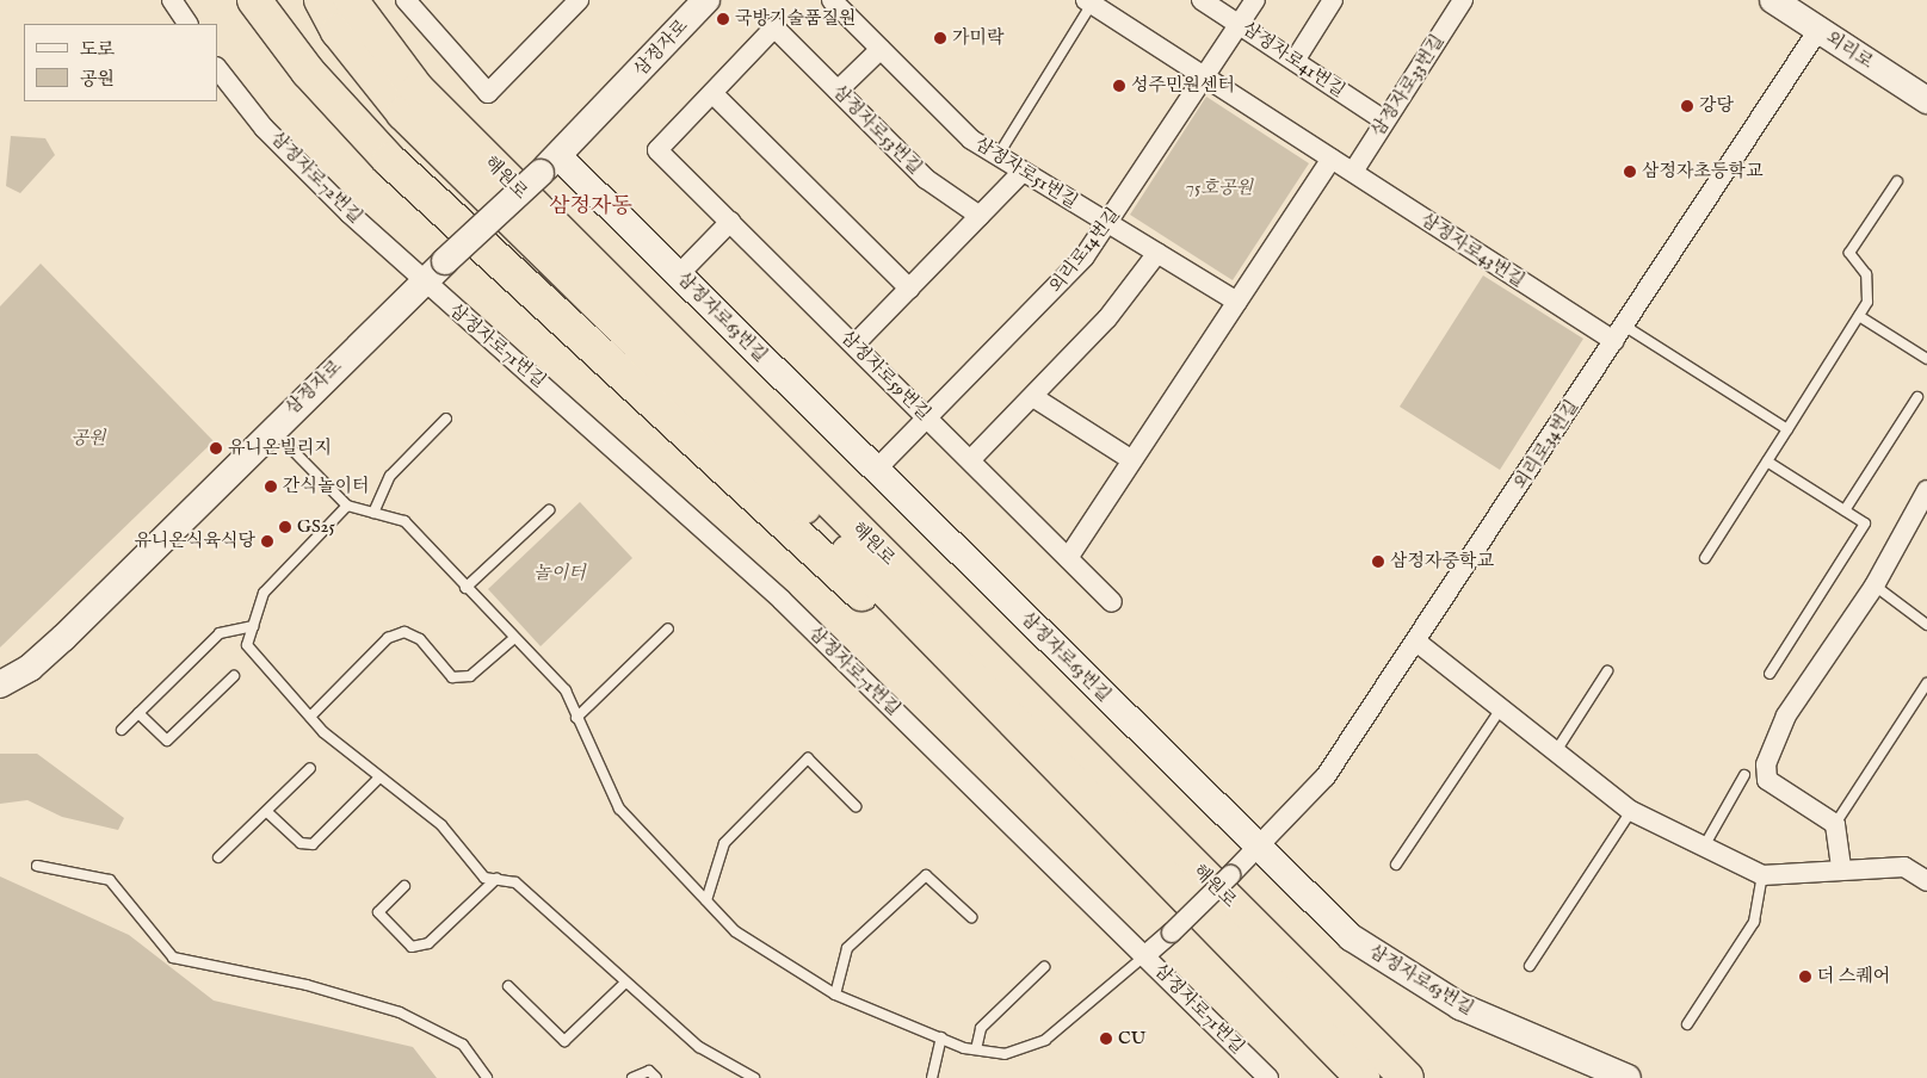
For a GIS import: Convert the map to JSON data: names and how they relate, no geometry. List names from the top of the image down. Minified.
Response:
{"streets":{"highway":["해원로"],"street":["삼정자로","외리로","삼정자로41번길","삼정자로33번길","삼정자로53번길","삼정자로51번길","삼정자로72번길","외리로14번길","삼정자로43번길","삼정자로63번길","삼정자로71번길","삼정자로59번길","외리로34번길"]},"crossings":[["삼정자로","삼정자로72번길"],["삼정자로","삼정자로63번길"],["삼정자로","삼정자로71번길"],["외리로","외리로34번길"],["삼정자로41번길","삼정자로33번길"],["삼정자로41번길","외리로14번길"],["삼정자로33번길","삼정자로43번길"],["삼정자로53번길","삼정자로59번길"],["삼정자로51번길","외리로14번길"],["삼정자로72번길","삼정자로71번길"],["외리로14번길","삼정자로43번길"],["외리로14번길","삼정자로63번길"],["외리로14번길","삼정자로59번길"],["삼정자로43번길","외리로34번길"],["삼정자로63번길","외리로34번길"],["삼정자로71번길","외리로34번길"]],"districts":["삼정자동"],"parks":["75호공원","공원","놀이터"],"places":["국방기술품질원","가미락","성주민원센터","강당","삼정자초등학교","유니온빌리지","간식놀이터","GS25","유니온식육식당","삼정자중학교","더 스퀘어","CU"],"legend":["도로","공원"]}
